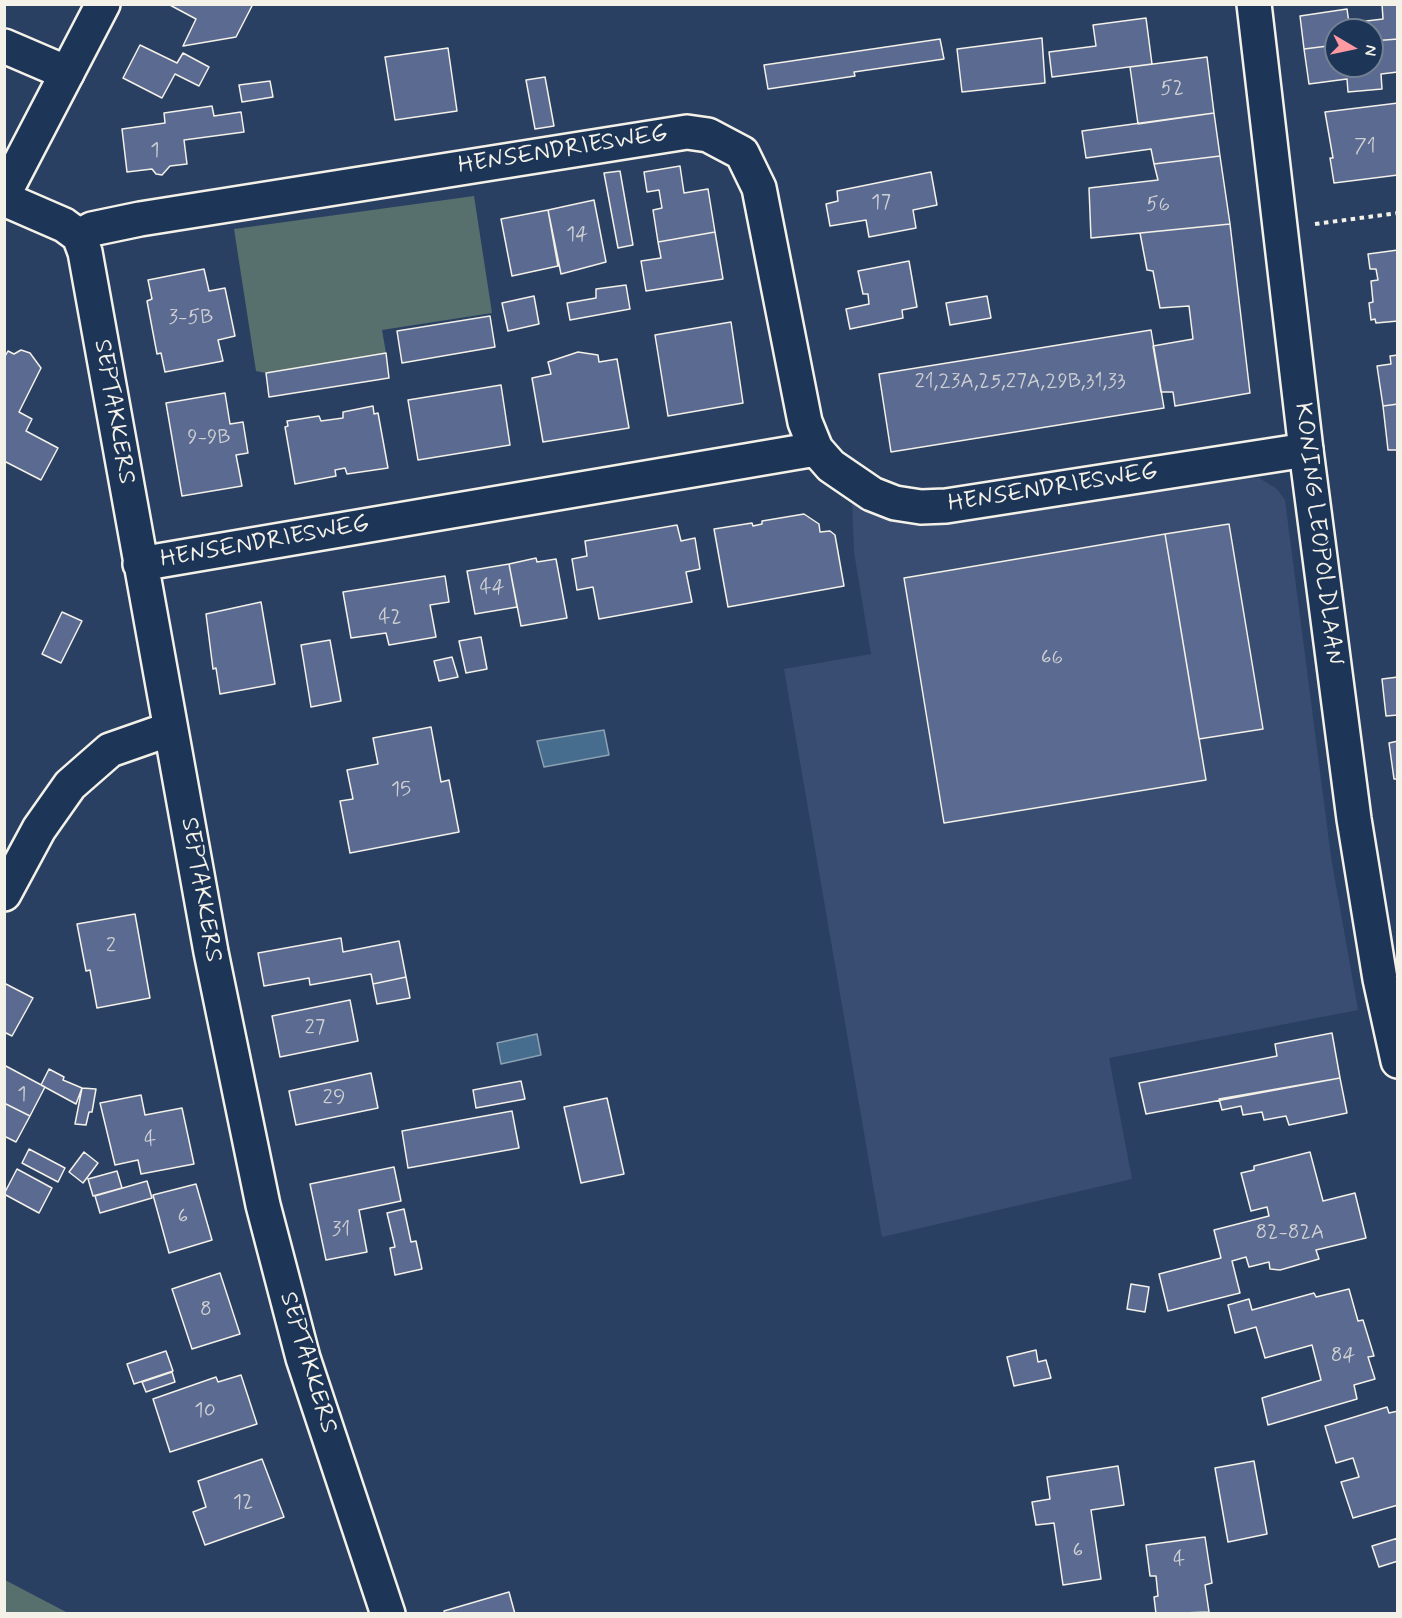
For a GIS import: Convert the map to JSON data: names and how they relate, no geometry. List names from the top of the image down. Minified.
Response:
{"streets":{"street":["HENSENDRIESWEG","SEPTAKKERS","KONING LEOPOLDLAAN"]},"crossings":[["HENSENDRIESWEG","SEPTAKKERS"],["HENSENDRIESWEG","KONING LEOPOLDLAAN"]],"house_numbers":["52","71","1","17","56","14","3-5B","21,23A,25,27A,29B,31,33","9-9B","44","42","66","15","2","27","1","29","4","6","31","82-82A","8","84","10","12","6","4"],"north":"right"}
